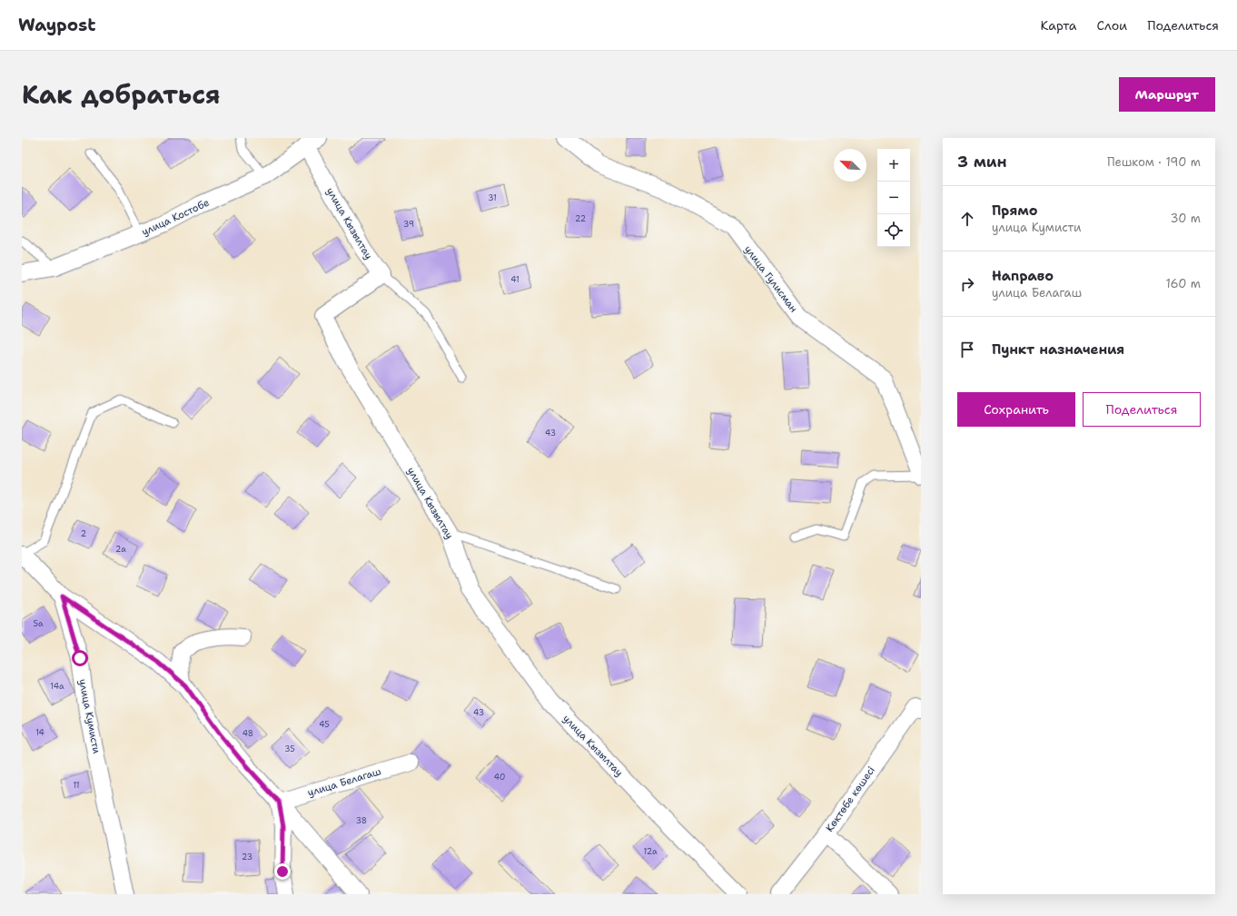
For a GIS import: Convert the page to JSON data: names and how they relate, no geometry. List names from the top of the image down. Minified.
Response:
{"streets":{"street":["улица Костобе","улица Кызылтау","улица Гулисман","улица Кумисти","улица Белагаш","Көктөбе көшесі"]},"crossings":[["улица Костобе","улица Кызылтау"]],"house_numbers":["31","22","39","41","43","2","2а","5а","14а","43","45","14","48","35","40","11","38","12а","23"],"north":"top left","page":{"header":"Waypost","nav":["Карта","Слои","Поделиться"],"title":"Как добраться","buttons":["Маршрут",["Сохранить","Поделиться"]],"heading":["3 мин","Пешком · 190 m"],"map_buttons":["+","−"],"list":[["Прямо","улица Кумисти","30 m"],["Направо","улица Белагаш","160 m"],"Пункт назначения"]}}
